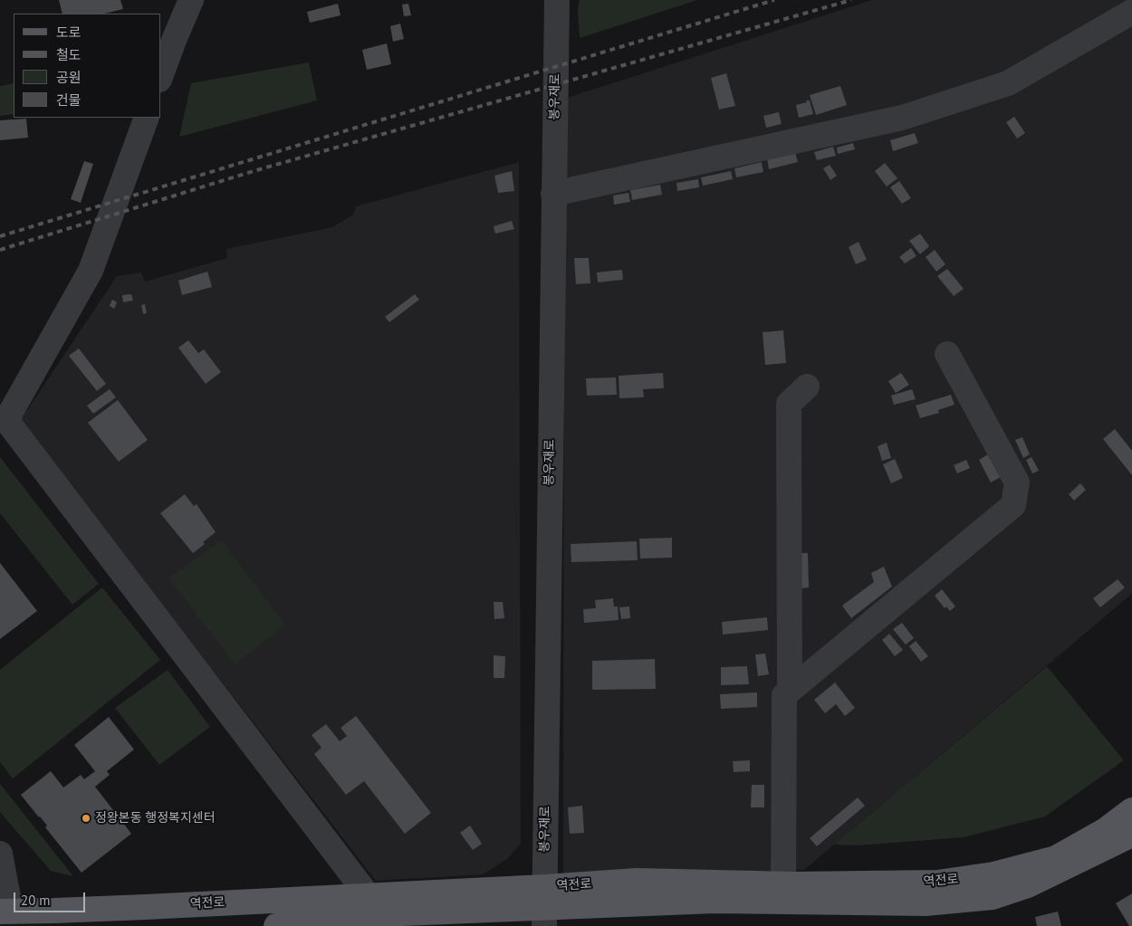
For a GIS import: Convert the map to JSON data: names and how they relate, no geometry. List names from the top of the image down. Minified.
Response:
{"streets":{"main road":["역전로"],"street":["봉우재로"]},"crossings":[["봉우재로","역전로"]],"places":["정왕본동 행정복지센터"],"legend":["도로","철도","공원","건물"],"scale_bar":"20 m"}
